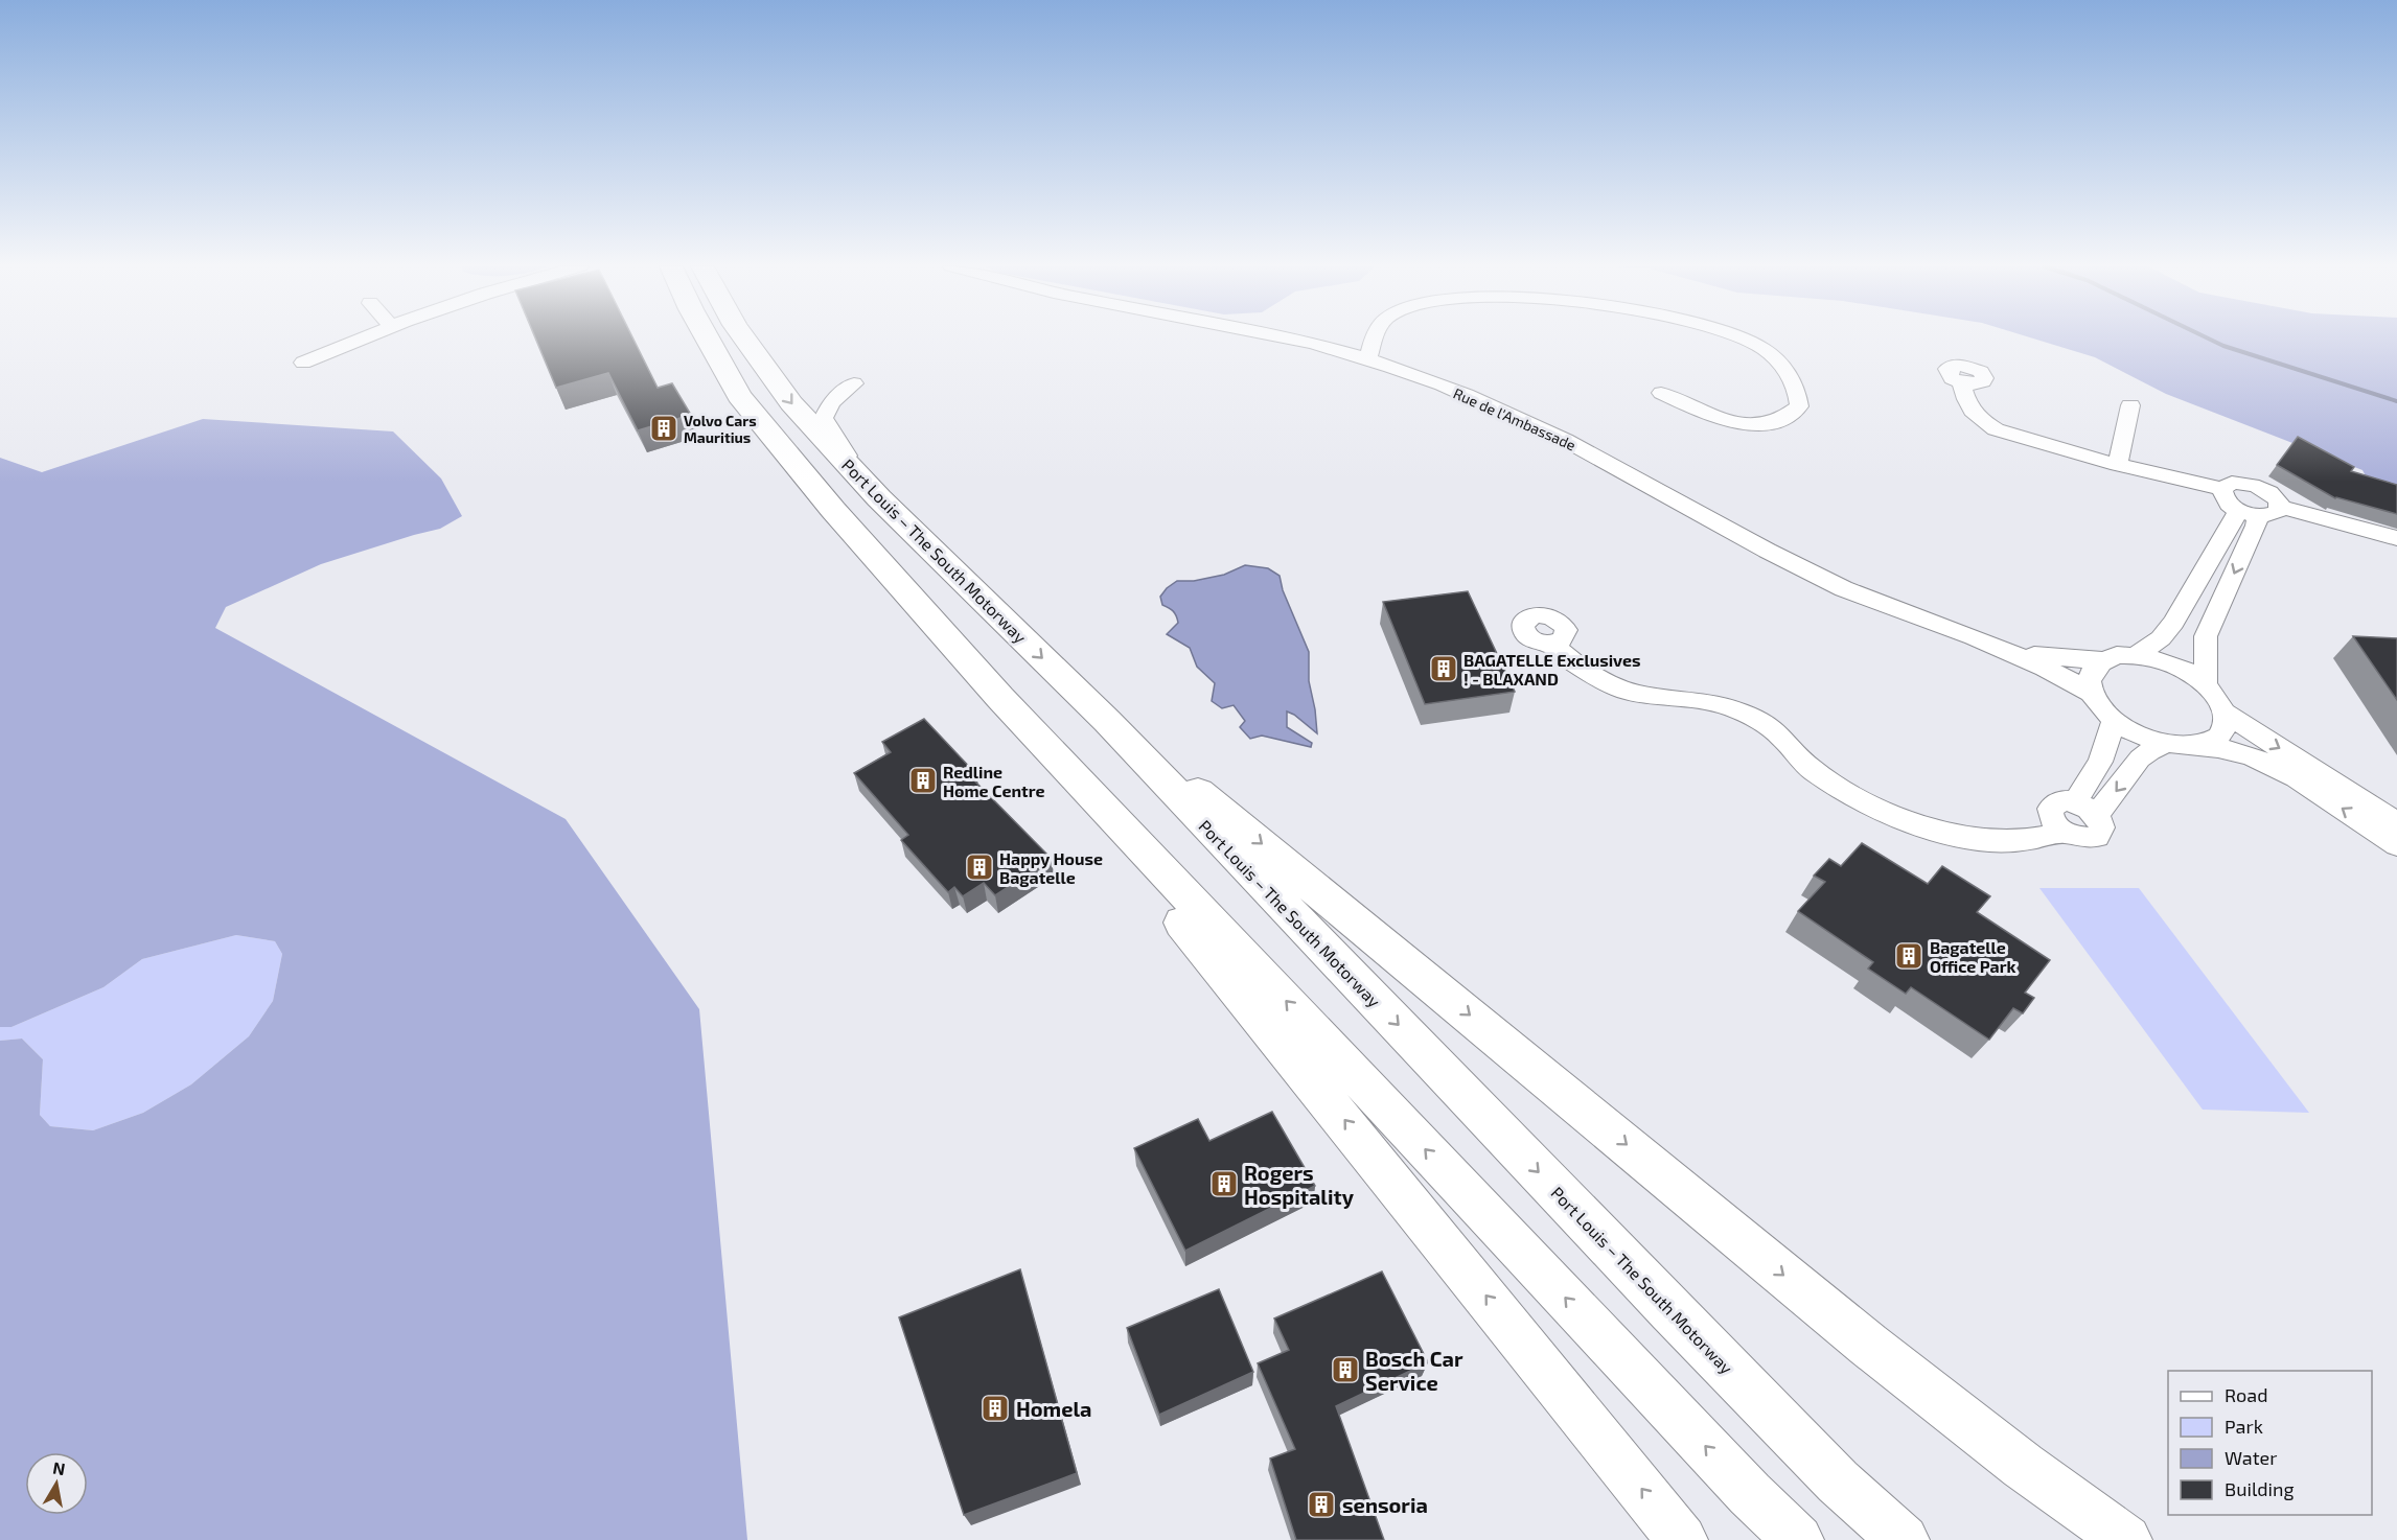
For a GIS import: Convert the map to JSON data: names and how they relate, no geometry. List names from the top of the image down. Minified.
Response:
{"streets":{"highway":["Port Louis – The South Motorway"],"street":["Rue de l'Ambassade"]},"places":{"building":["Volvo Cars Mauritius","BAGATELLE Exclusives ! - BLAXAND","Redline Home Centre","Happy House Bagatelle","Bagatelle Office Park","Rogers Hospitality","Bosch Car Service","Homela","sensoria"]},"legend":["Road","Park","Water","Building"],"north":"top"}
